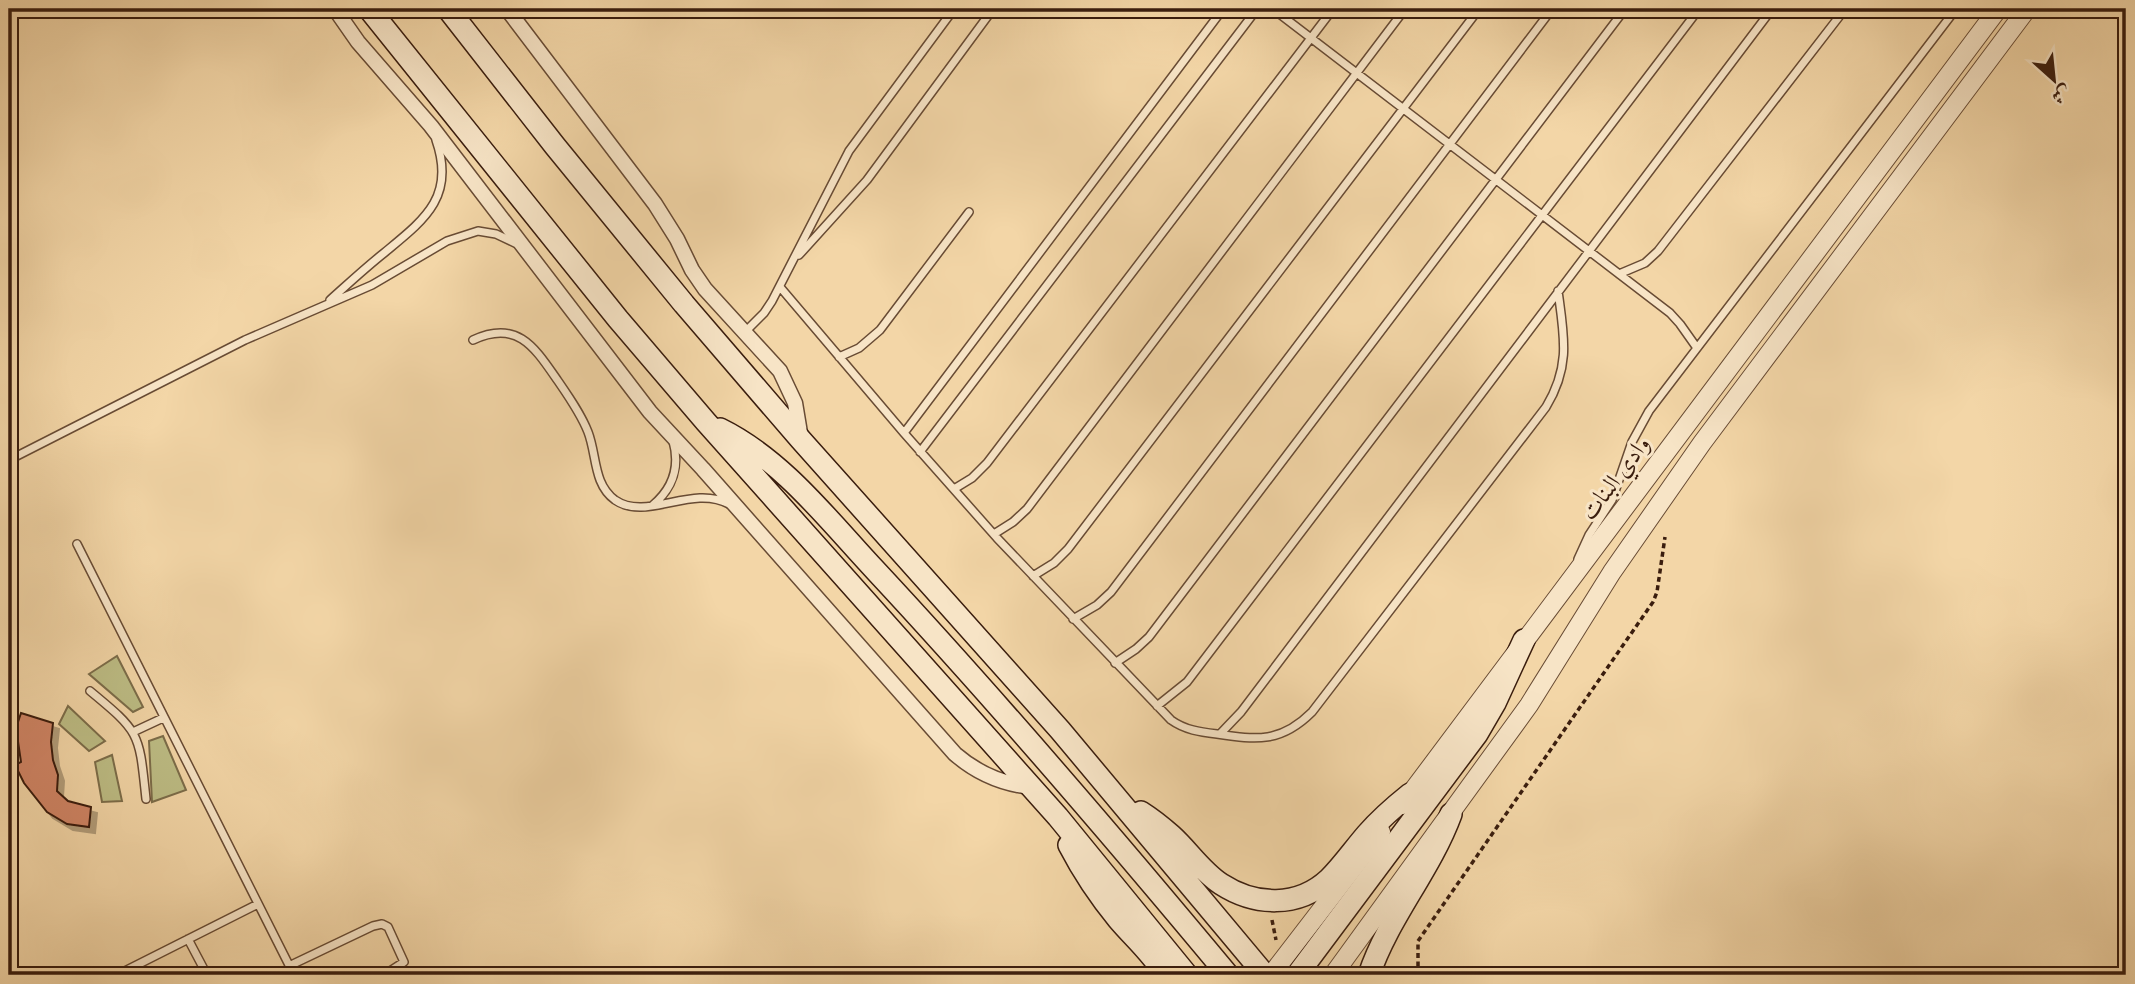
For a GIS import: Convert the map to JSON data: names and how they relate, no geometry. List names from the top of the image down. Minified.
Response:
{"streets":{"street":["وادي البنات"]},"north":"bottom right"}
